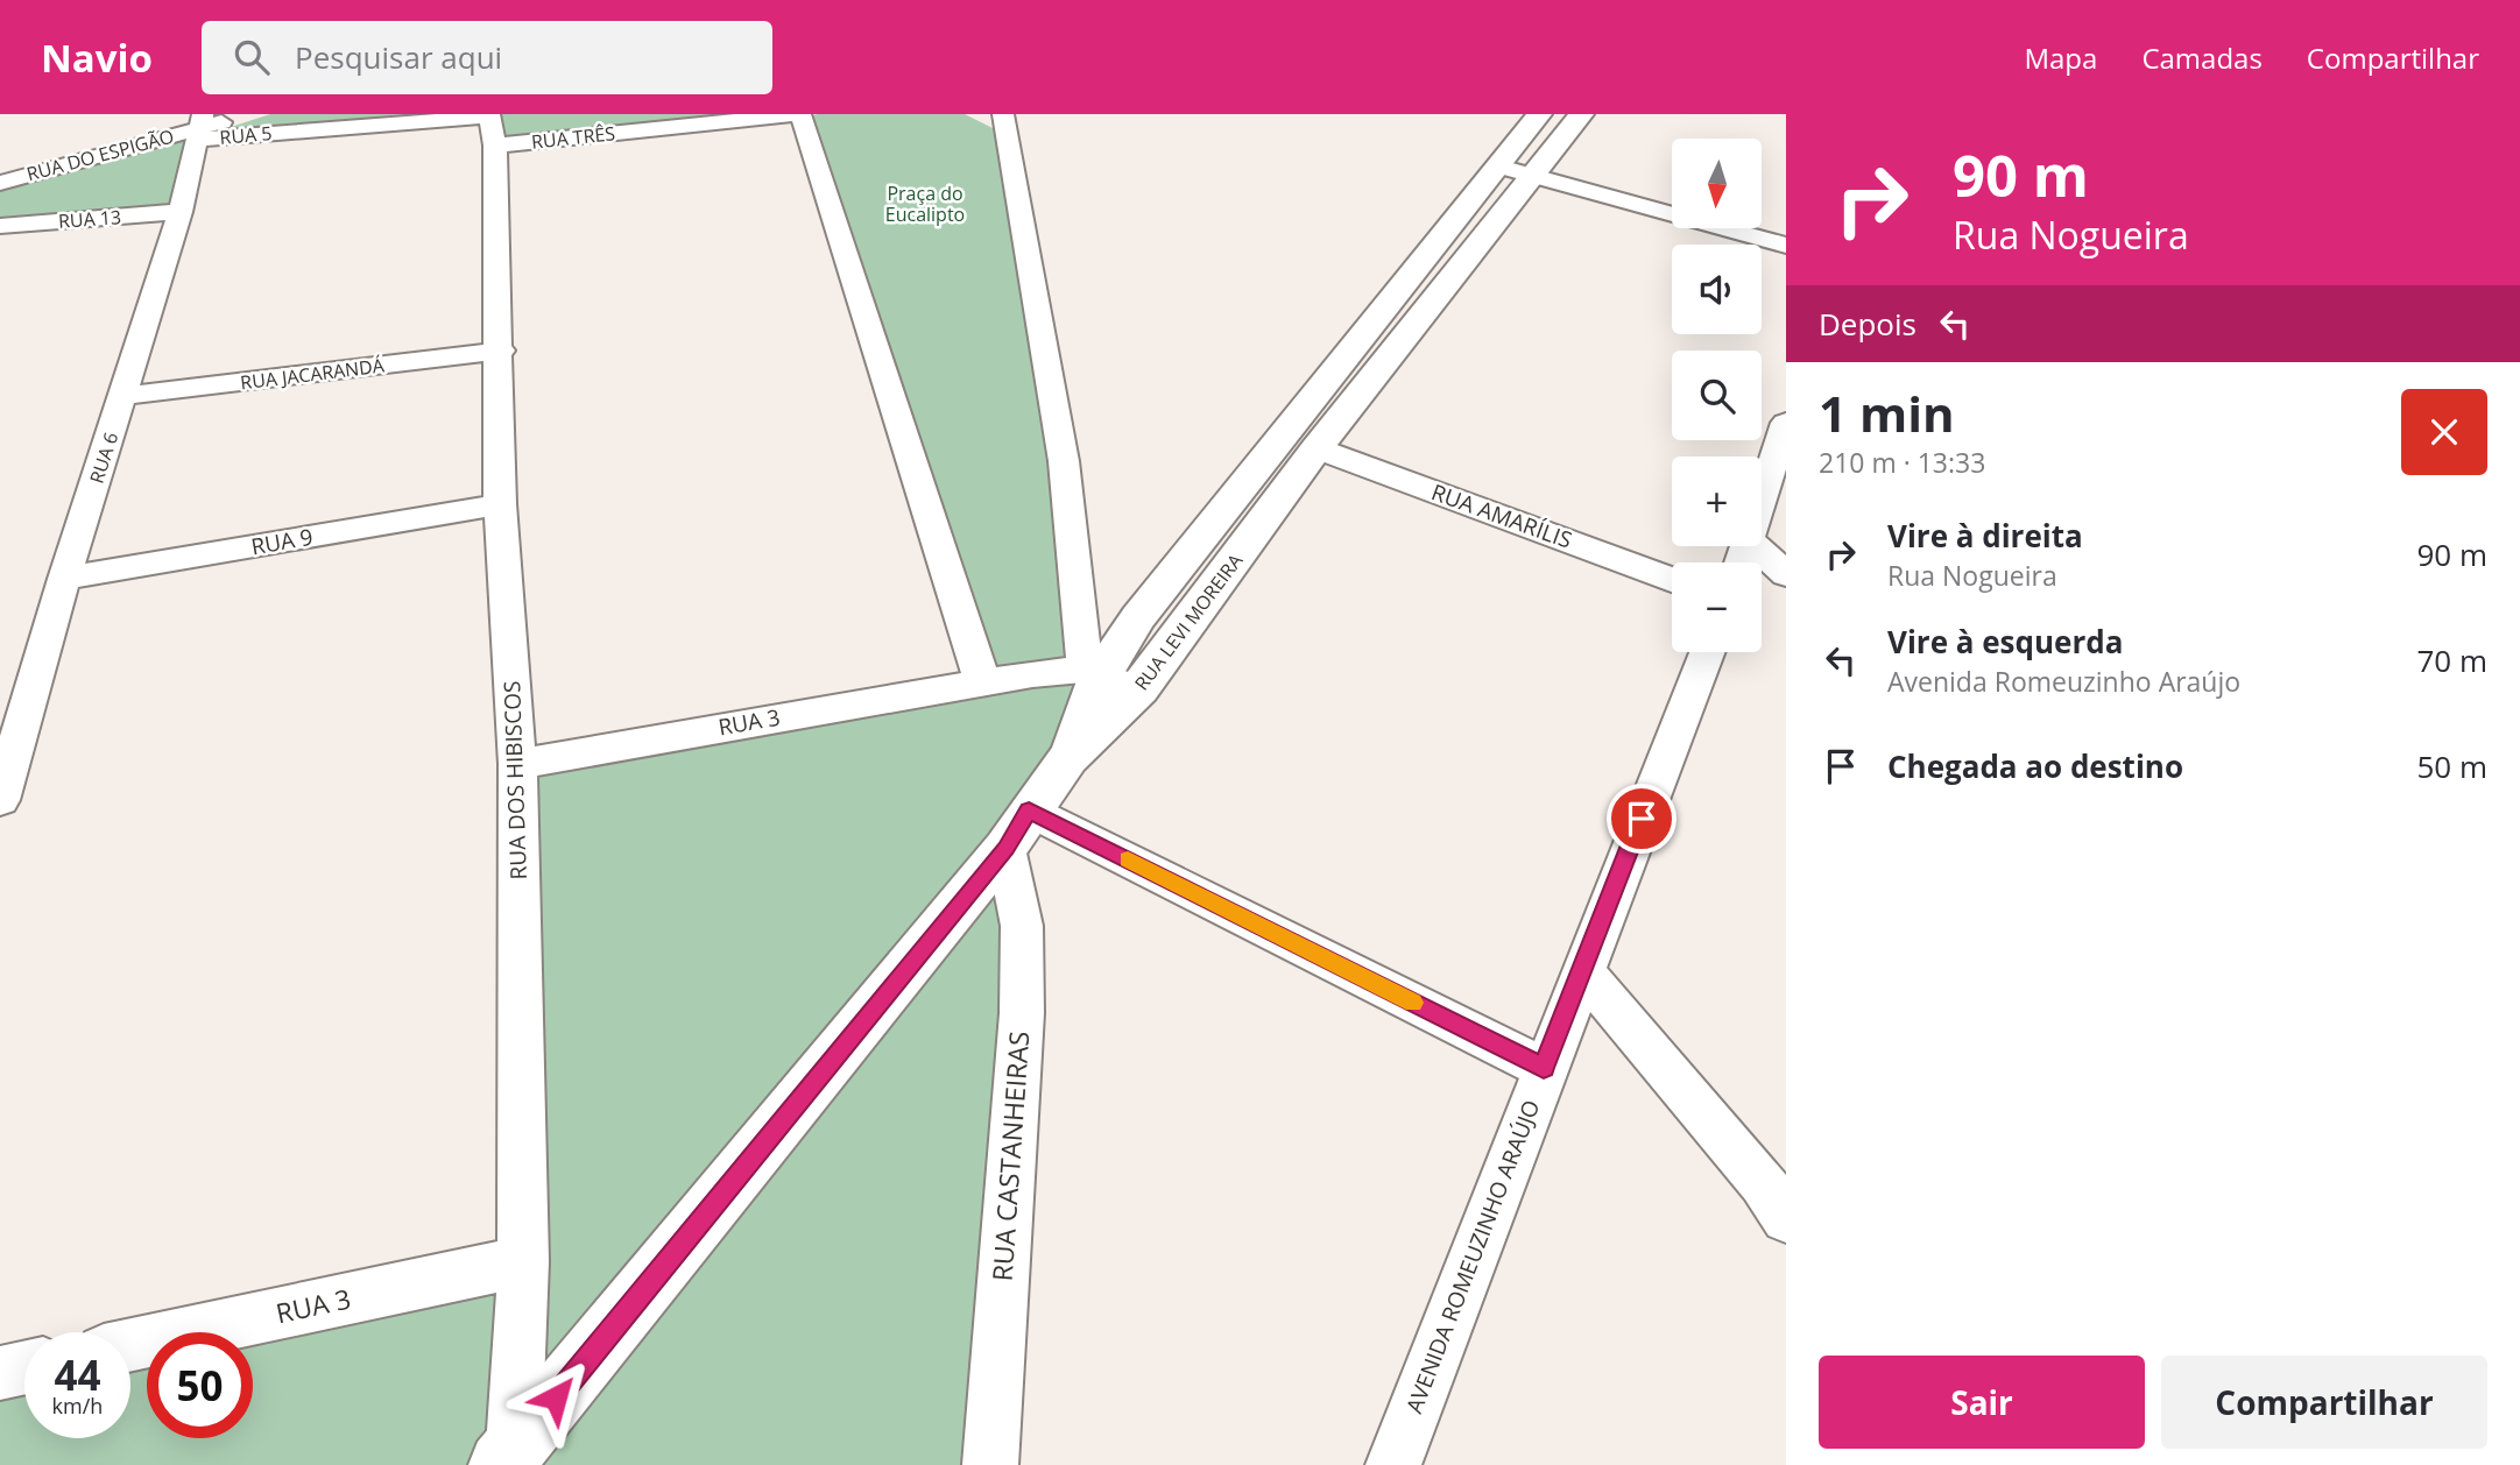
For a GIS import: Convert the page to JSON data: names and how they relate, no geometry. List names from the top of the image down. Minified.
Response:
{"streets":{"main road":["RUA LEVI MOREIRA"],"street":["RUA 5","RUA TRÊS","RUA DO ESPIGÃO","RUA 13","RUA JACARANDÁ","RUA 6","RUA AMARÍLIS","RUA 9","RUA 3","RUA DOS HIBISCOS","RUA CASTANHEIRAS","AVENIDA ROMEUZINHO ARAÚJO"]},"crossings":[["RUA 5","RUA TRÊS"],["RUA 5","RUA DO ESPIGÃO"],["RUA 5","RUA 6"],["RUA 5","RUA DOS HIBISCOS"],["RUA TRÊS","RUA DOS HIBISCOS"],["RUA DO ESPIGÃO","RUA 6"],["RUA 13","RUA 6"],["RUA JACARANDÁ","RUA 6"],["RUA JACARANDÁ","RUA DOS HIBISCOS"],["RUA 6","RUA 9"],["RUA AMARÍLIS","RUA LEVI MOREIRA"],["RUA 9","RUA DOS HIBISCOS"],["RUA LEVI MOREIRA","RUA 3"],["RUA 3","RUA DOS HIBISCOS"]],"parks":["Praça do Eucalipto"],"north":"bottom","page":{"header":"Navio","search":"Pesquisar aqui","nav":["Mapa","Camadas","Compartilhar"],"turn":["90 m","Rua Nogueira"],"map_buttons":["+","−"],"then":"Depois","heading":["1 min","210 m · 13:33"],"list":[{"name":"Vire à direita","note":"Rua Nogueira","value":"90 m"},{"name":"Vire à esquerda","note":"Avenida Romeuzinho Araújo","value":"70 m"},{"name":"Chegada ao destino","value":"50 m"}],"speed":"44 km/h","limit":"50","buttons":["Sair","Compartilhar"]}}
